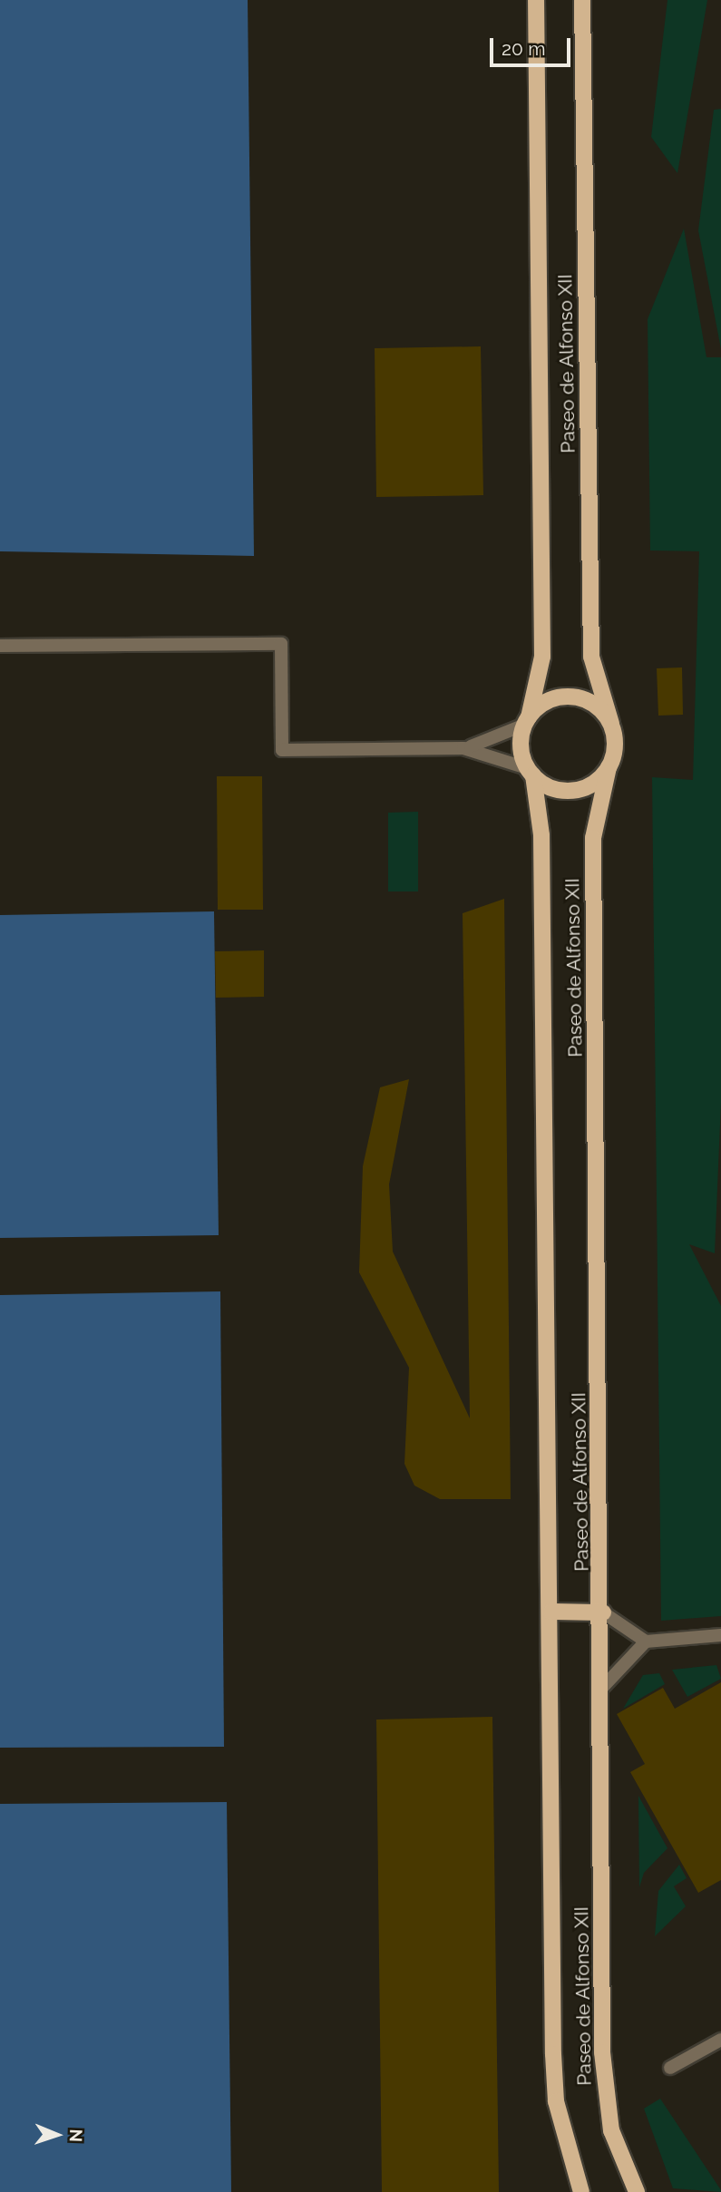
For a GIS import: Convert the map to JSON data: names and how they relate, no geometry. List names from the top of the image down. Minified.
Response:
{"streets":{"main road":["Paseo de Alfonso XII"]},"scale_bar":"20 m","north":"right"}
